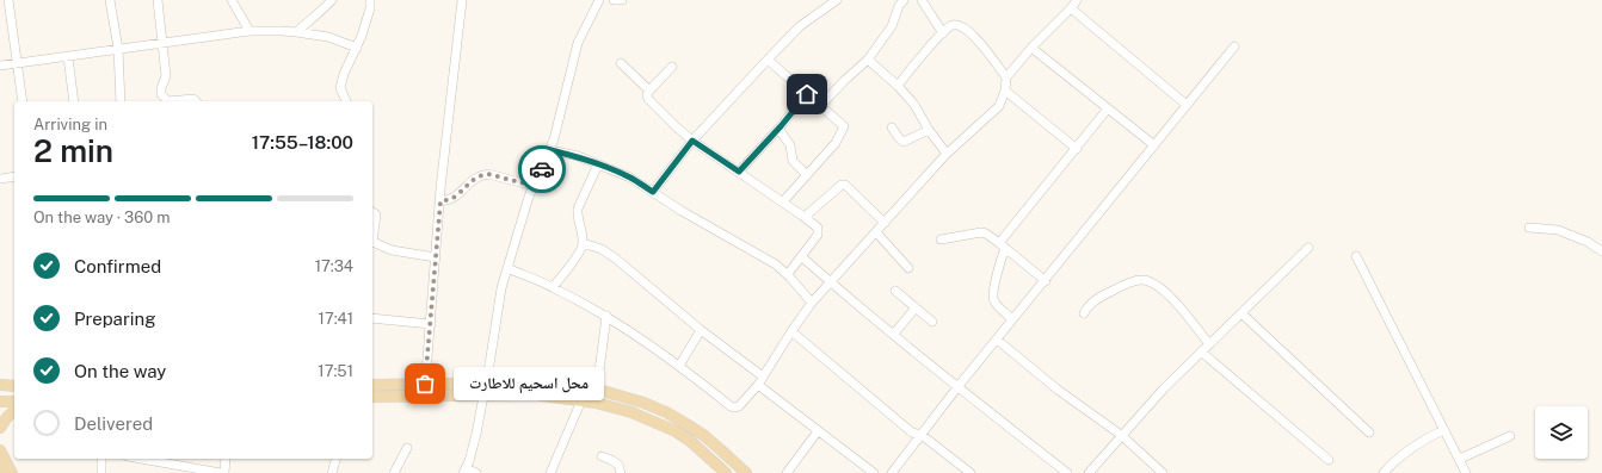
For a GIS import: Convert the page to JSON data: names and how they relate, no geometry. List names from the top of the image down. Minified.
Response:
{"places":["محل اسحيم للاطارت"],"page":{"heading":["2 min","Arriving in","17:55–18:00"],"bar":"On the way · 360 m","list":[["Confirmed","17:34"],["Preparing","17:41"],["On the way","17:51"],"Delivered"],"bubble":"محل اسحيم للاطارت"}}
